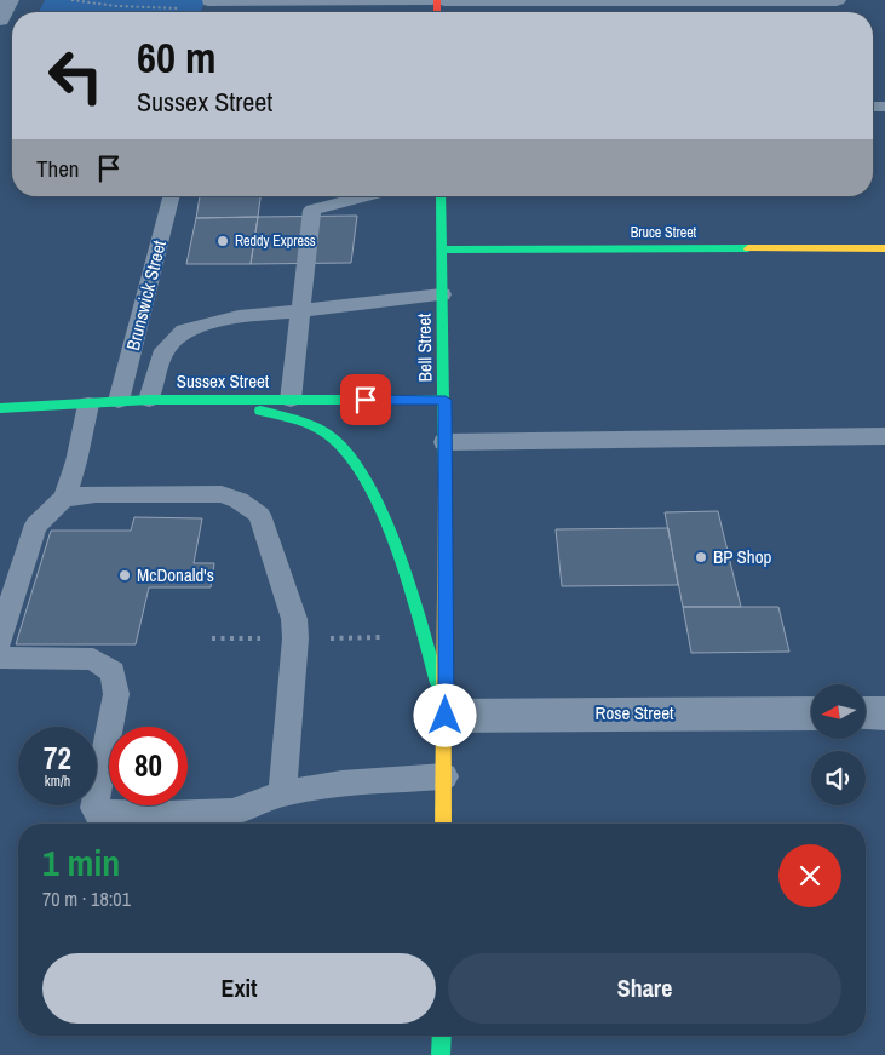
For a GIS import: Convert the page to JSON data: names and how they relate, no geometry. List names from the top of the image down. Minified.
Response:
{"streets":{"main road":["Bruce Street","Bell Street","Sussex Street"],"street":["Rose Street"],"lane":["Brunswick Street"]},"crossings":[["Bruce Street","Bell Street"],["Brunswick Street","Sussex Street"],["Bell Street","Sussex Street"],["Bell Street","Rose Street"]],"places":["Reddy Express","BP Shop","McDonald's"],"north":"left","page":{"turn":["60 m","Sussex Street"],"then":"Then","speed":"72 km/h","limit":"80","heading":["1 min","70 m · 18:01"],"buttons":["Exit","Share"]}}
